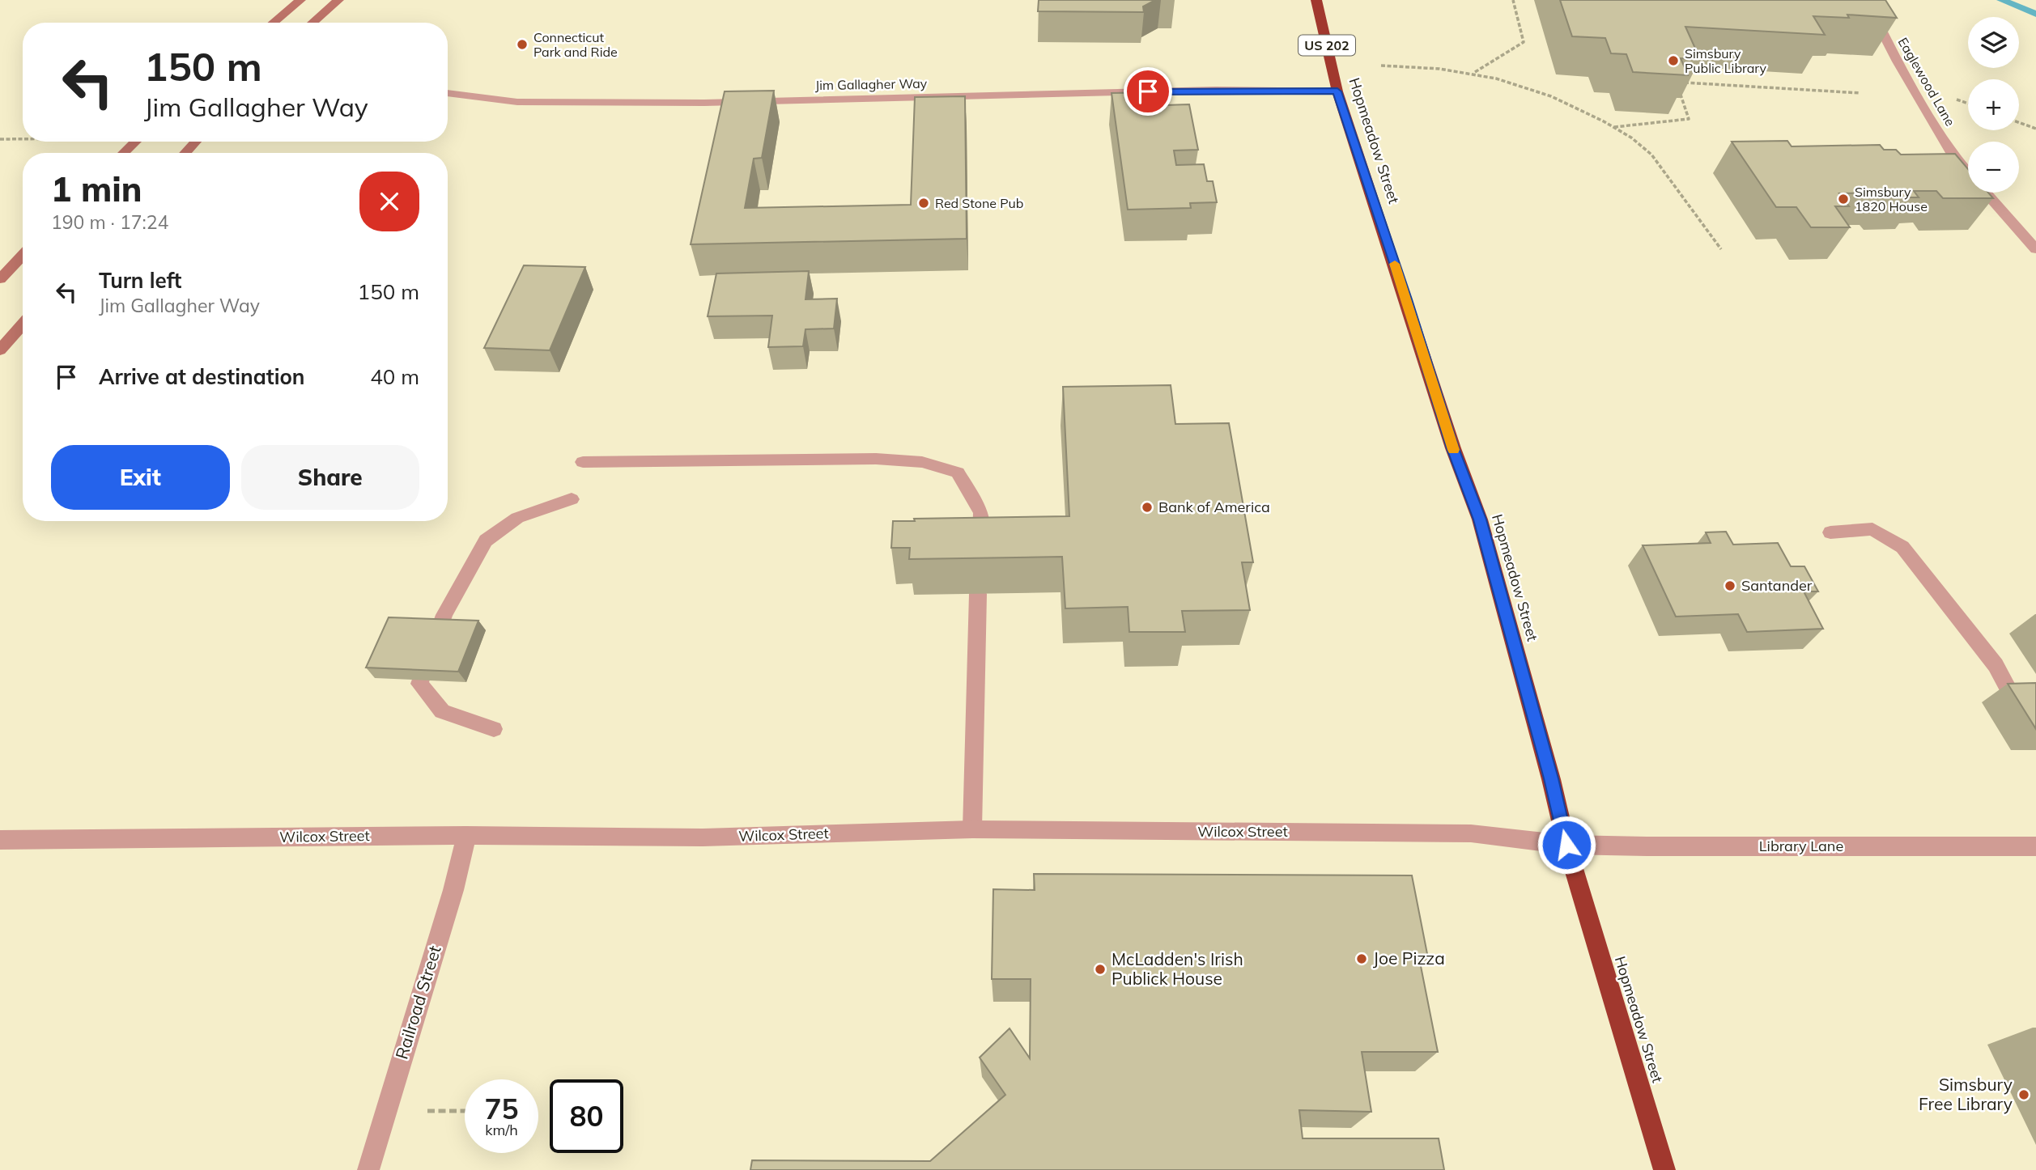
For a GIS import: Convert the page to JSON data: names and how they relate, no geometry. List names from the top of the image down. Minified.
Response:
{"streets":{"highway":["US 202","Hopmeadow Street"],"street":["Eaglewood Lane","Jim Gallagher Way","Wilcox Street","Library Lane","Railroad Street"]},"crossings":[["Jim Gallagher Way","Hopmeadow Street"],["Hopmeadow Street","Wilcox Street"],["Hopmeadow Street","Library Lane"],["Wilcox Street","Library Lane"],["Wilcox Street","Railroad Street"]],"places":["Connecticut Park and Ride","Simsbury Public Library","Simsbury 1820 House","Red Stone Pub","Bank of America","Santander","Joe Pizza","McLadden's Irish Publick House","Simsbury Free Library"],"page":{"map_buttons":["+","−"],"turn":["150 m","Jim Gallagher Way"],"heading":["1 min","190 m · 17:24"],"list":[{"name":"Turn left","note":"Jim Gallagher Way","value":"150 m"},{"name":"Arrive at destination","value":"40 m"}],"buttons":["Exit","Share"],"speed":"75 km/h","limit":"80"}}
